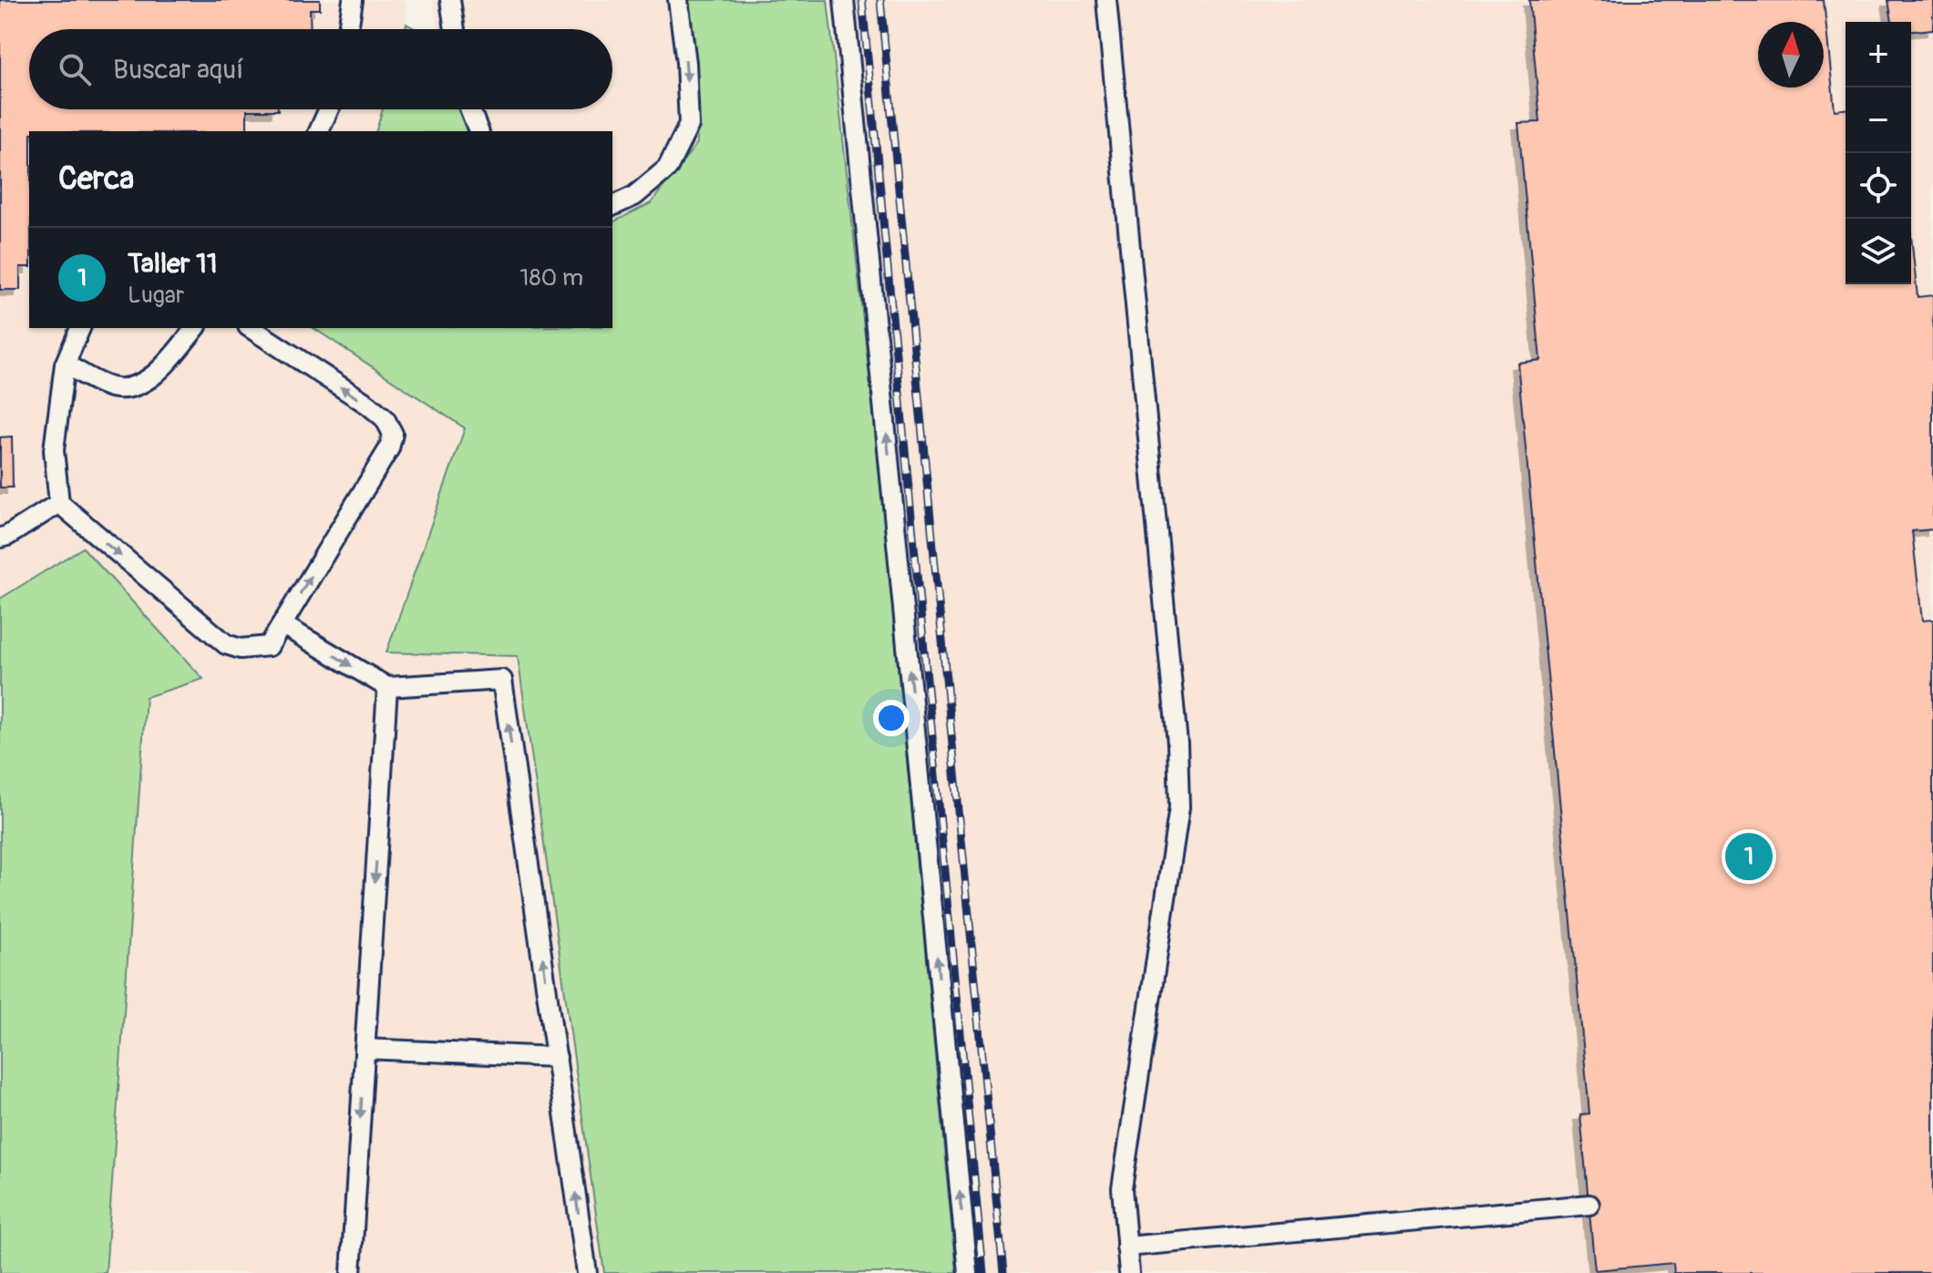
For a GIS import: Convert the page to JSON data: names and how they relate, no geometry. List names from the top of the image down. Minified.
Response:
{"north":"top","page":{"map_buttons":["+","−"],"search":"Buscar aquí","heading":"Cerca","list":[{"mark":"1","name":"Taller 11","note":"Lugar","value":"180 m"}],"pins":"1"}}
